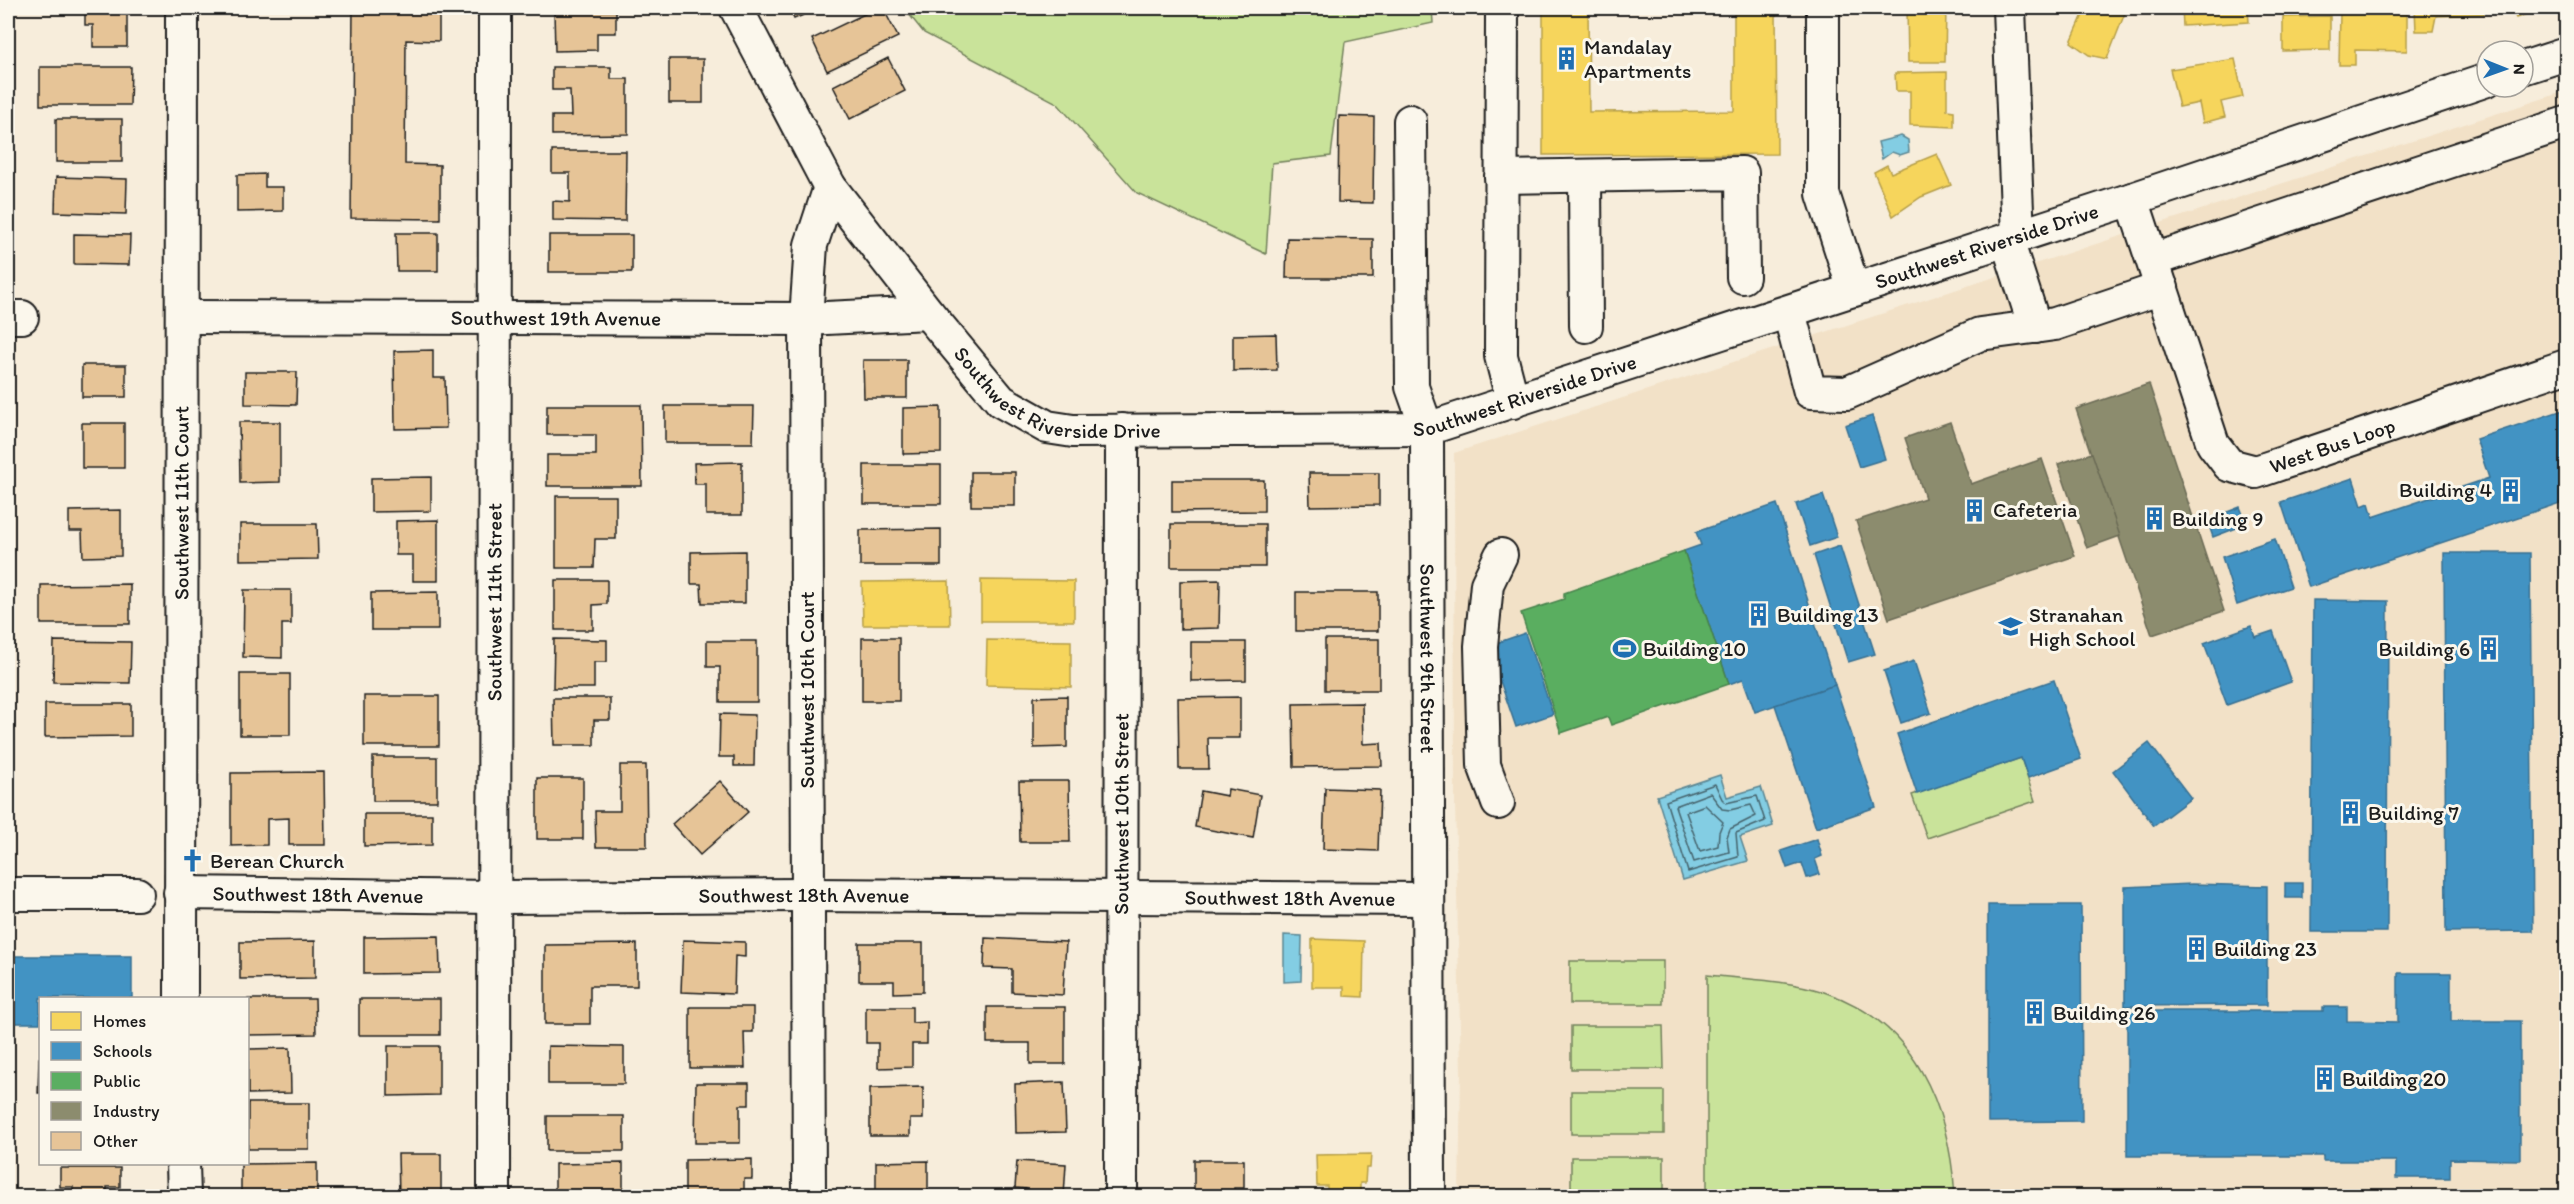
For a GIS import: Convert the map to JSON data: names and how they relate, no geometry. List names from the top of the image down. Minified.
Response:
{"streets":{"street":["Southwest Riverside Drive","Southwest 19th Avenue","West Bus Loop","Southwest 11th Court","Southwest 11th Street","Southwest 9th Street","Southwest 10th Court","Southwest 10th Street","Southwest 18th Avenue"]},"crossings":[["Southwest Riverside Drive","Southwest 19th Avenue"],["Southwest Riverside Drive","West Bus Loop"],["Southwest Riverside Drive","Southwest 9th Street"],["Southwest Riverside Drive","Southwest 10th Court"],["Southwest Riverside Drive","Southwest 10th Street"],["Southwest 19th Avenue","Southwest 11th Court"],["Southwest 19th Avenue","Southwest 11th Street"],["Southwest 19th Avenue","Southwest 10th Court"],["Southwest 11th Court","Southwest 18th Avenue"],["Southwest 11th Street","Southwest 18th Avenue"],["Southwest 9th Street","Southwest 18th Avenue"],["Southwest 10th Court","Southwest 18th Avenue"],["Southwest 10th Street","Southwest 18th Avenue"]],"places":{"building":["Mandalay Apartments","Building 4","Cafeteria","Building 9","Building 13","Building 6","Building 7","Building 23","Building 26","Building 20"],"school or university":["Stranahan High School"],"sports":["Building 10"],"church":["Berean Church"]},"legend":["Homes","Schools","Public","Industry","Other"],"north":"right"}
